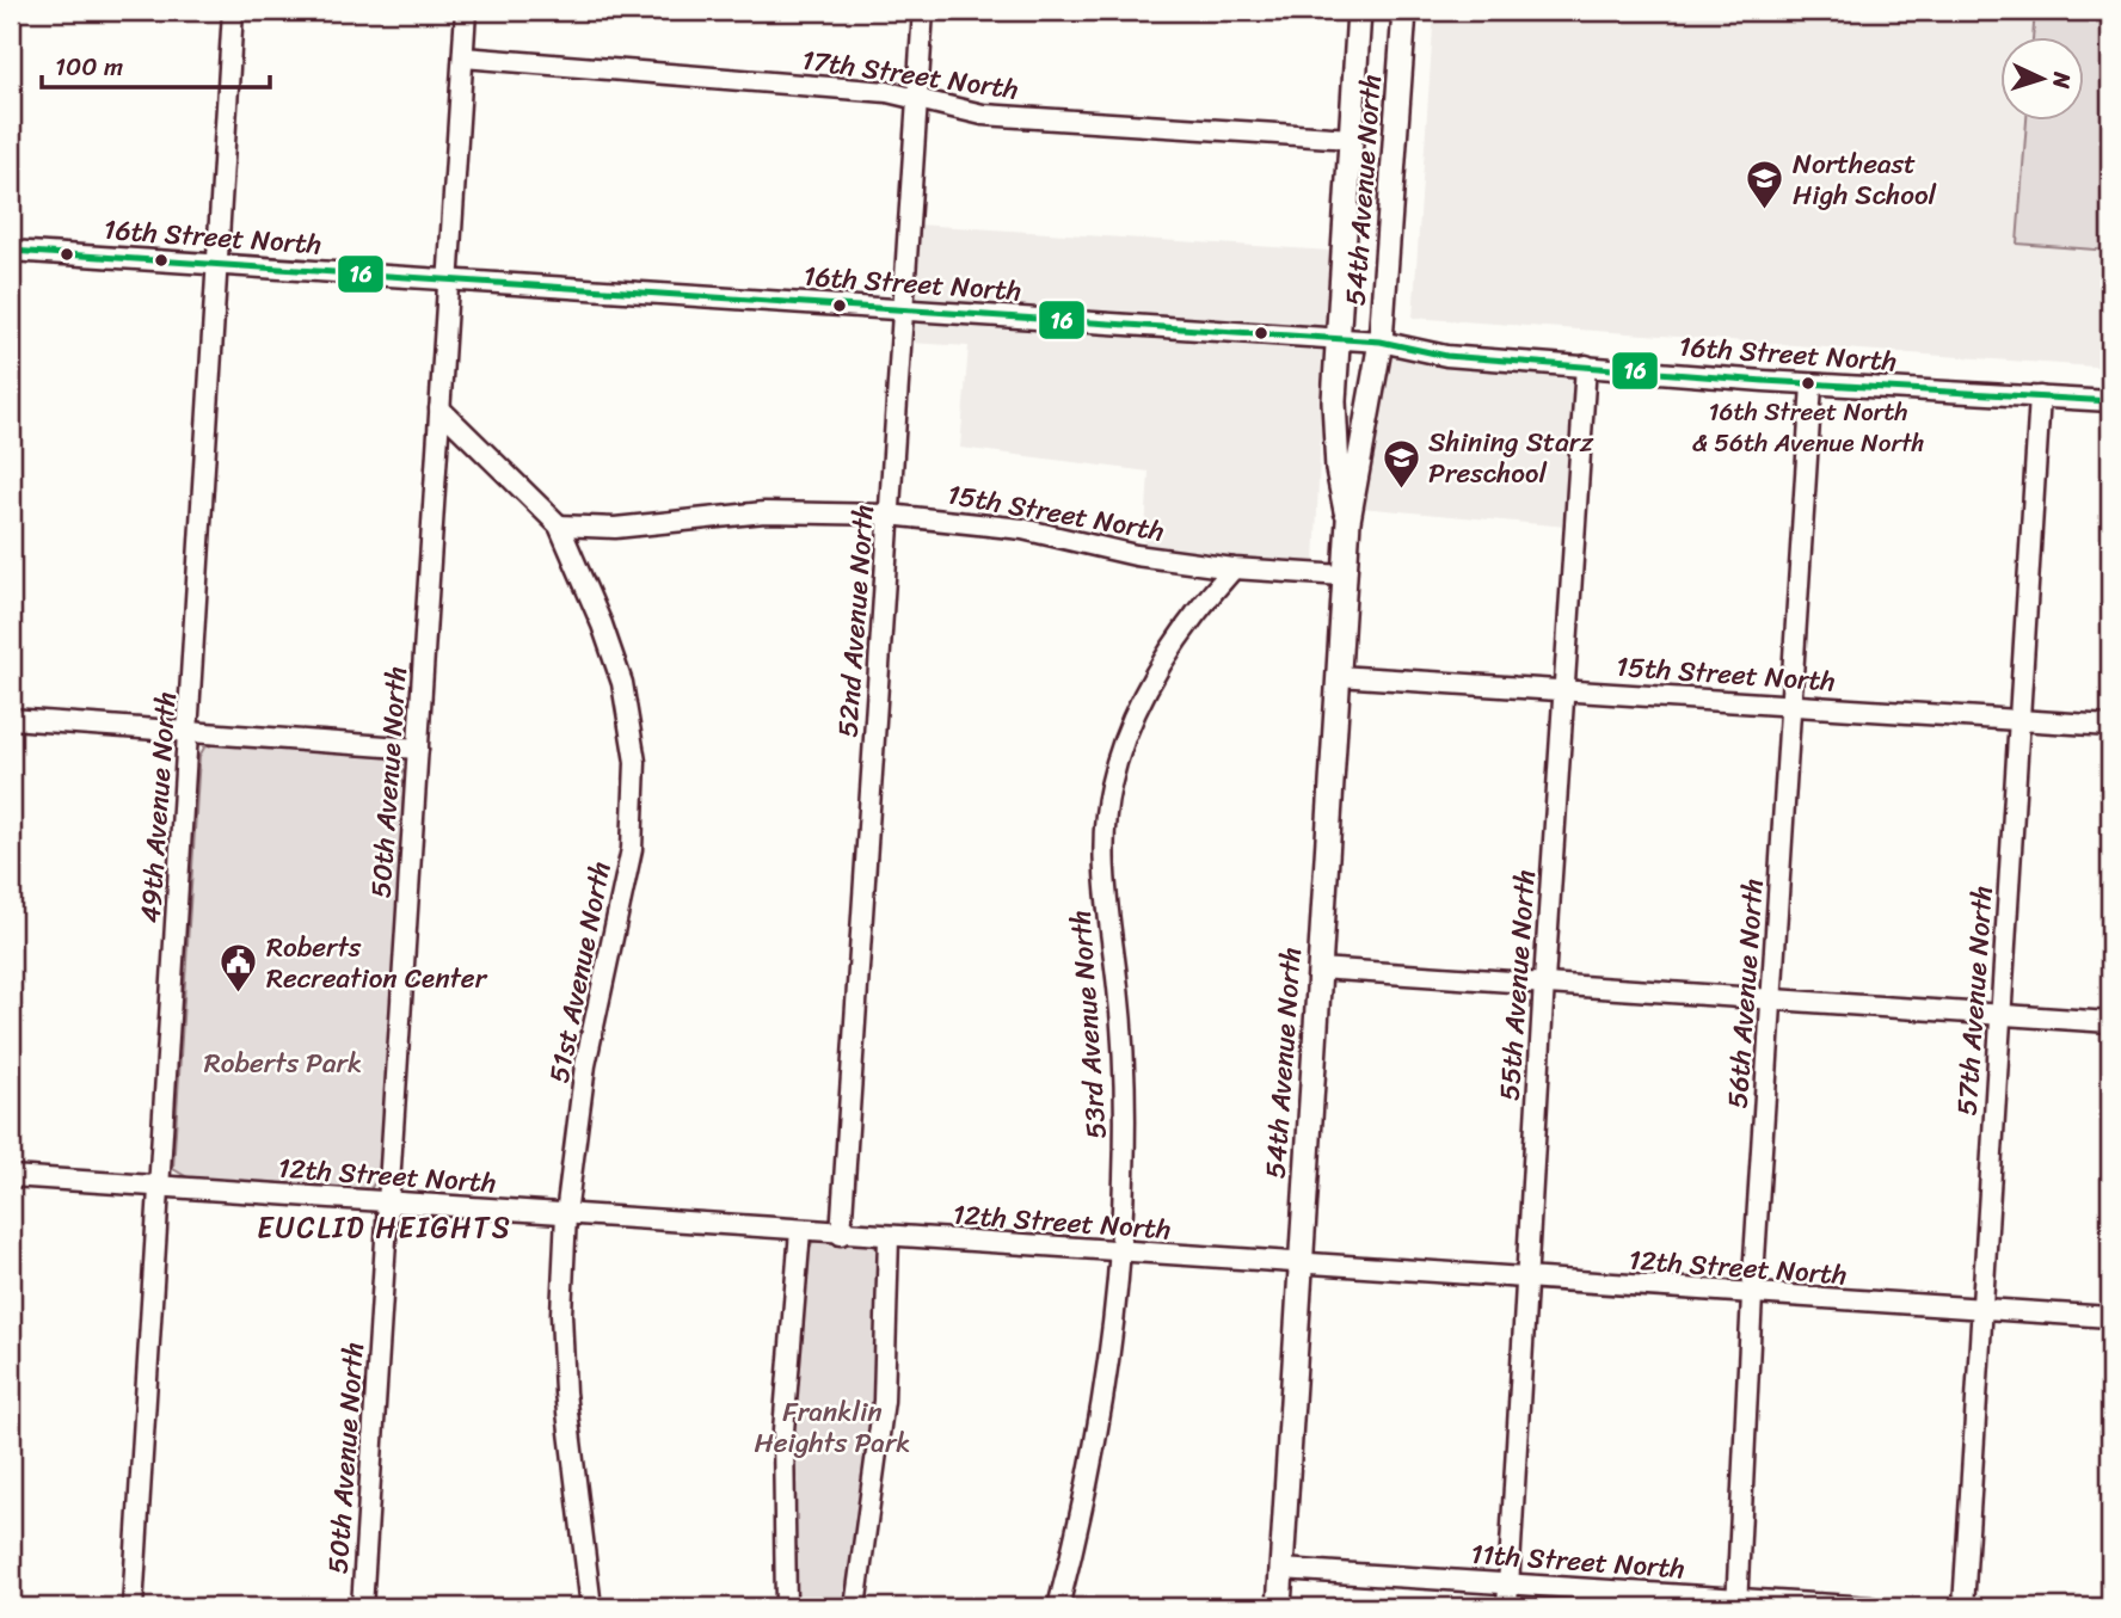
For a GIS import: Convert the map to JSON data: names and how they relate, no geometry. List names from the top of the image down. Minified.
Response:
{"streets":{"main road":["54th Avenue North"],"street":["17th Street North","16th Street North","15th Street North","52nd Avenue North","50th Avenue North","49th Avenue North","51st Avenue North","55th Avenue North","56th Avenue North","57th Avenue North","53rd Avenue North","12th Street North","11th Street North"]},"crossings":[["17th Street North","54th Avenue North"],["17th Street North","52nd Avenue North"],["17th Street North","50th Avenue North"],["54th Avenue North","16th Street North"],["54th Avenue North","15th Street North"],["54th Avenue North","12th Street North"],["54th Avenue North","11th Street North"],["16th Street North","52nd Avenue North"],["16th Street North","50th Avenue North"],["16th Street North","49th Avenue North"],["16th Street North","55th Avenue North"],["16th Street North","56th Avenue North"],["16th Street North","57th Avenue North"],["15th Street North","52nd Avenue North"],["15th Street North","51st Avenue North"],["15th Street North","55th Avenue North"],["15th Street North","56th Avenue North"],["15th Street North","57th Avenue North"],["15th Street North","53rd Avenue North"],["52nd Avenue North","12th Street North"],["50th Avenue North","51st Avenue North"],["50th Avenue North","12th Street North"],["49th Avenue North","12th Street North"],["51st Avenue North","12th Street North"],["55th Avenue North","12th Street North"],["55th Avenue North","11th Street North"],["56th Avenue North","12th Street North"],["56th Avenue North","11th Street North"],["57th Avenue North","12th Street North"],["53rd Avenue North","12th Street North"]],"districts":["EUCLID HEIGHTS"],"parks":["Roberts Park","Franklin Heights Park"],"places":{"school or university":["Northeast High School","Shining Starz Preschool"],"other":["16th Street North & 56th Avenue North"],"public building":["Roberts Recreation Center"]},"lines":["transit line 16"],"scale_bar":"100 m","north":"right"}
